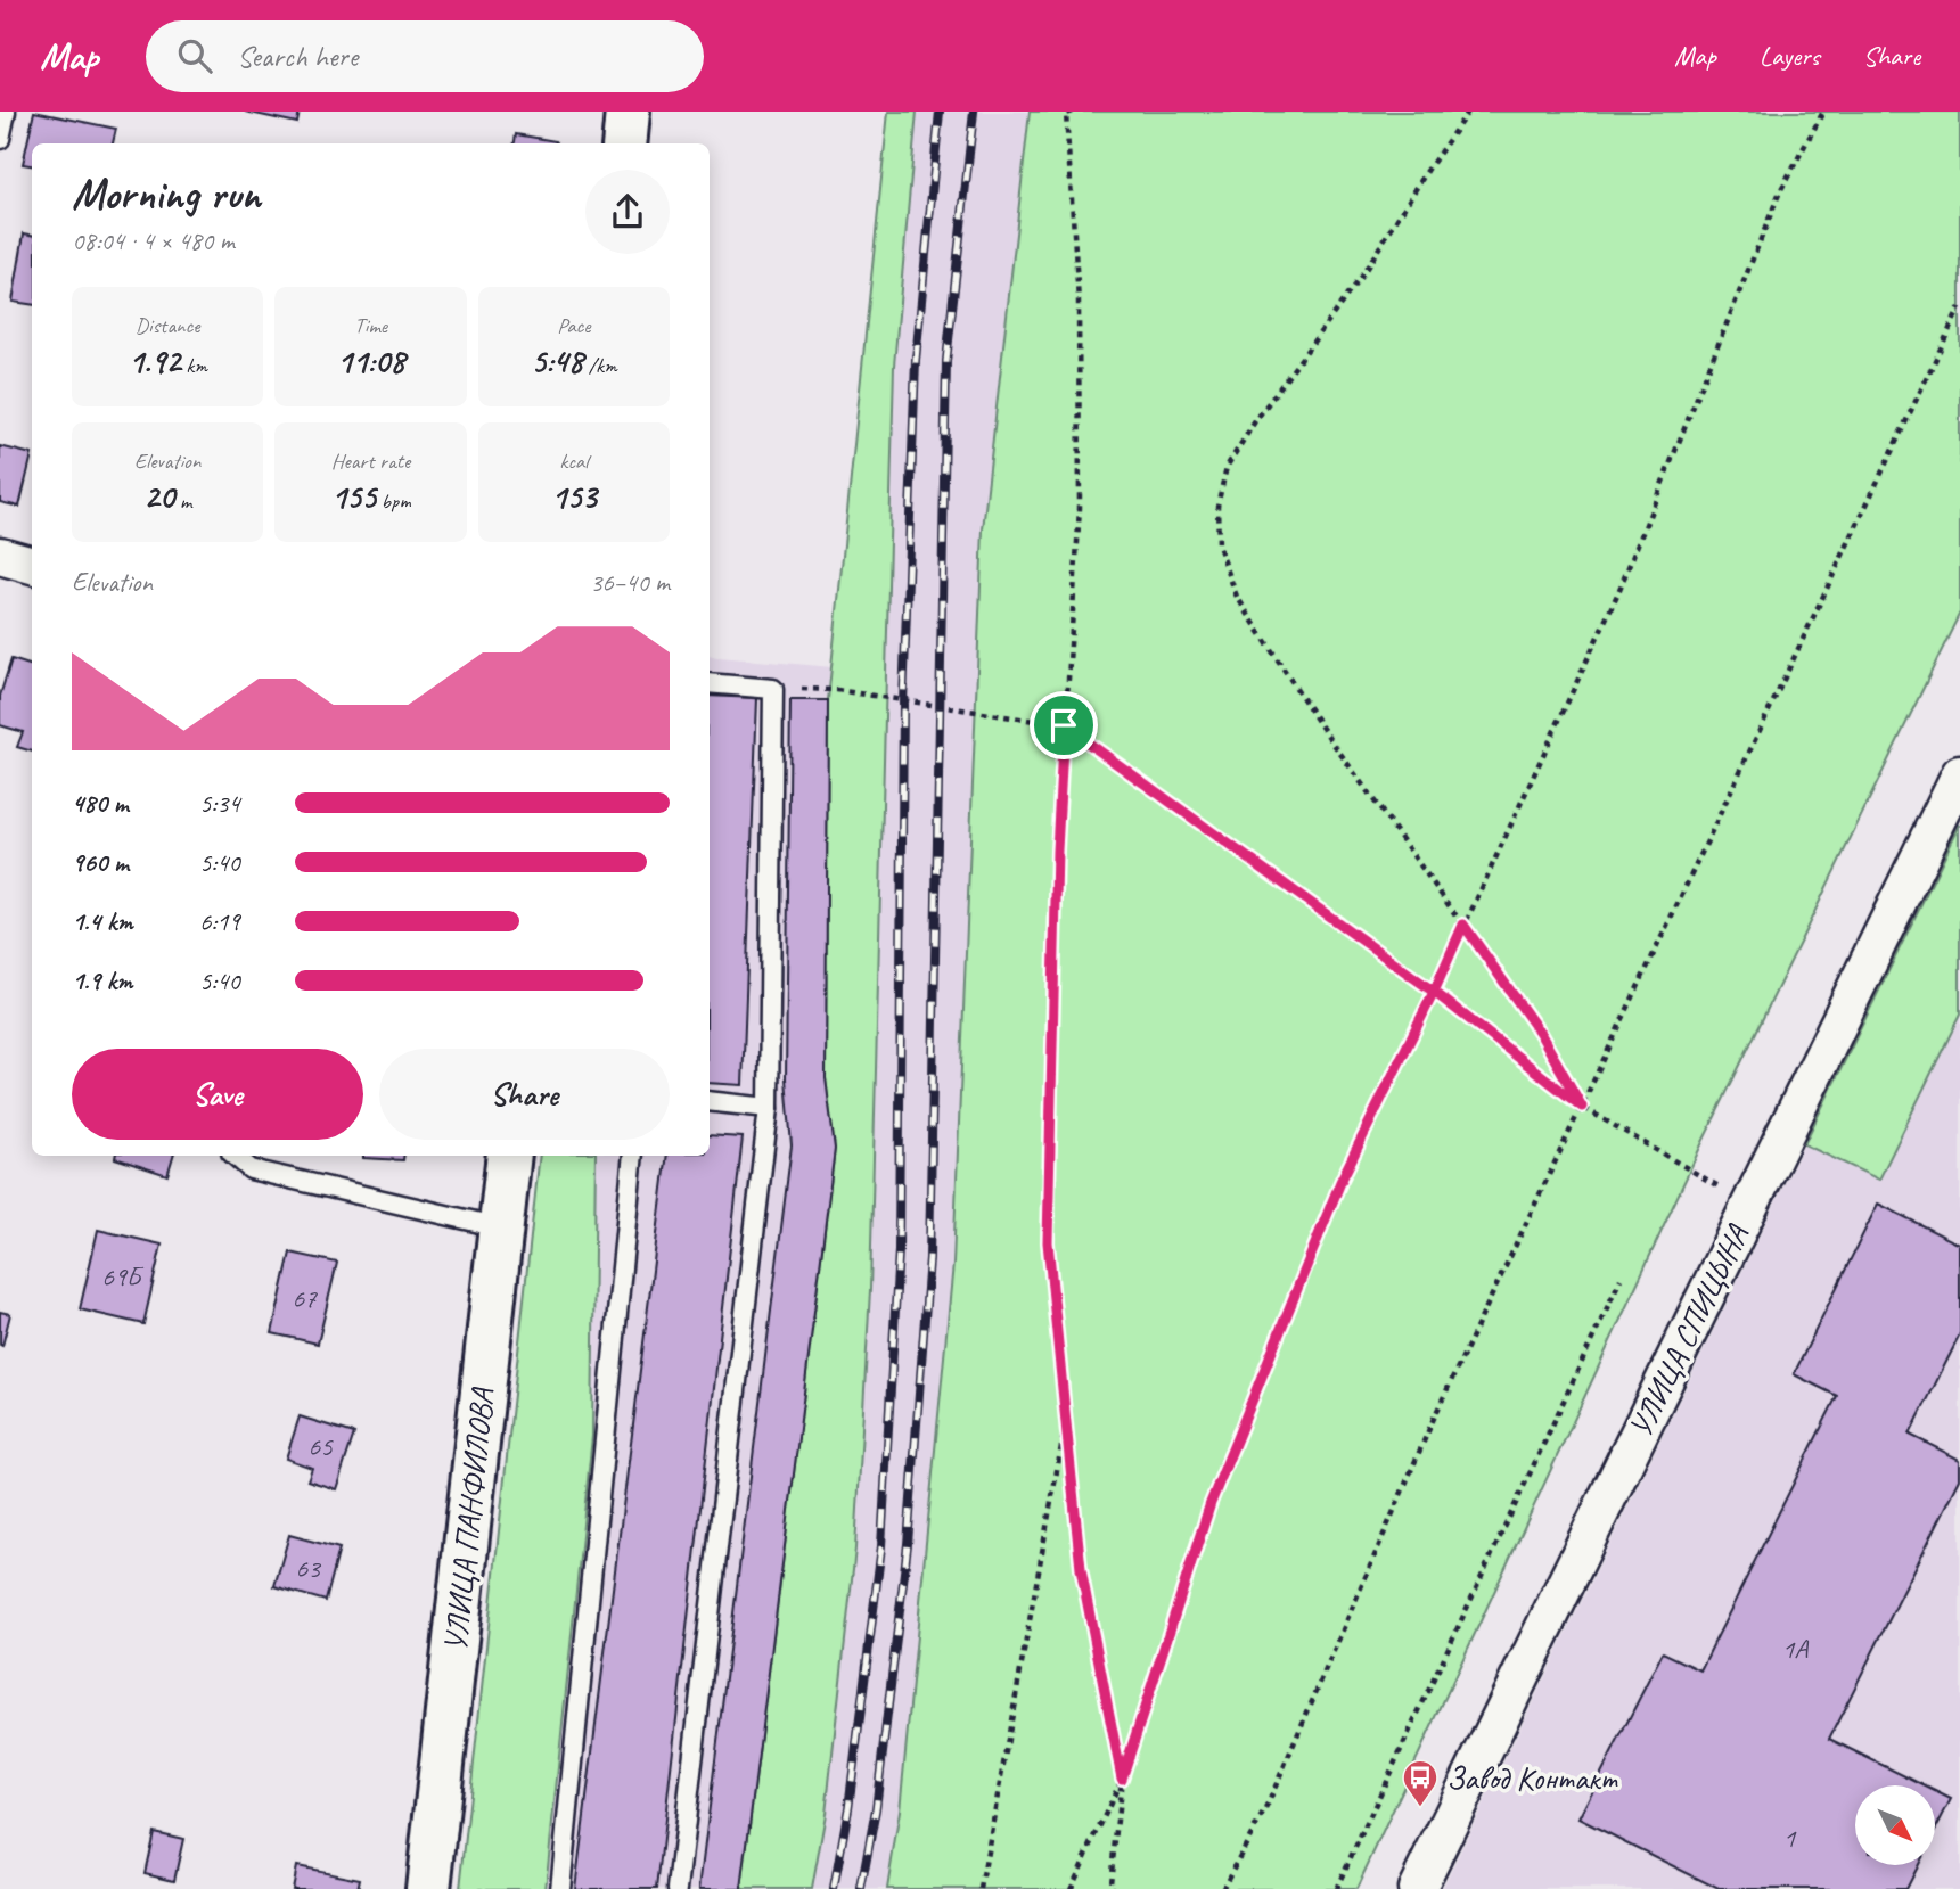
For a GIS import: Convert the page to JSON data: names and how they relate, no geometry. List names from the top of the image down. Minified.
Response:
{"streets":{"main road":["УЛИЦА ПАНФИЛОВА"],"street":["УЛИЦА СПИЦЫНА"]},"places":{"bus stop":["Завод Контакт"]},"house_numbers":["69Б","67","65","63","1А","1"],"north":"bottom right","page":{"header":"Map","search":"Search here","nav":["Map","Layers","Share"],"heading":["Morning run","08:04 · 4 × 480 m"],"stats":[["Distance","1.92 km"],["Time","11:08"],["Pace","5:48 /km"],["Elevation","20 m"],["Heart rate","155 bpm"],["kcal","153"]],"chart":["Elevation","36–40 m"],"list":[{"name":"480 m","note":"5:34"},{"name":"960 m","note":"5:40"},{"name":"1.4 km","note":"6:19"},{"name":"1.9 km","note":"5:40"}],"buttons":["Save","Share"]}}
